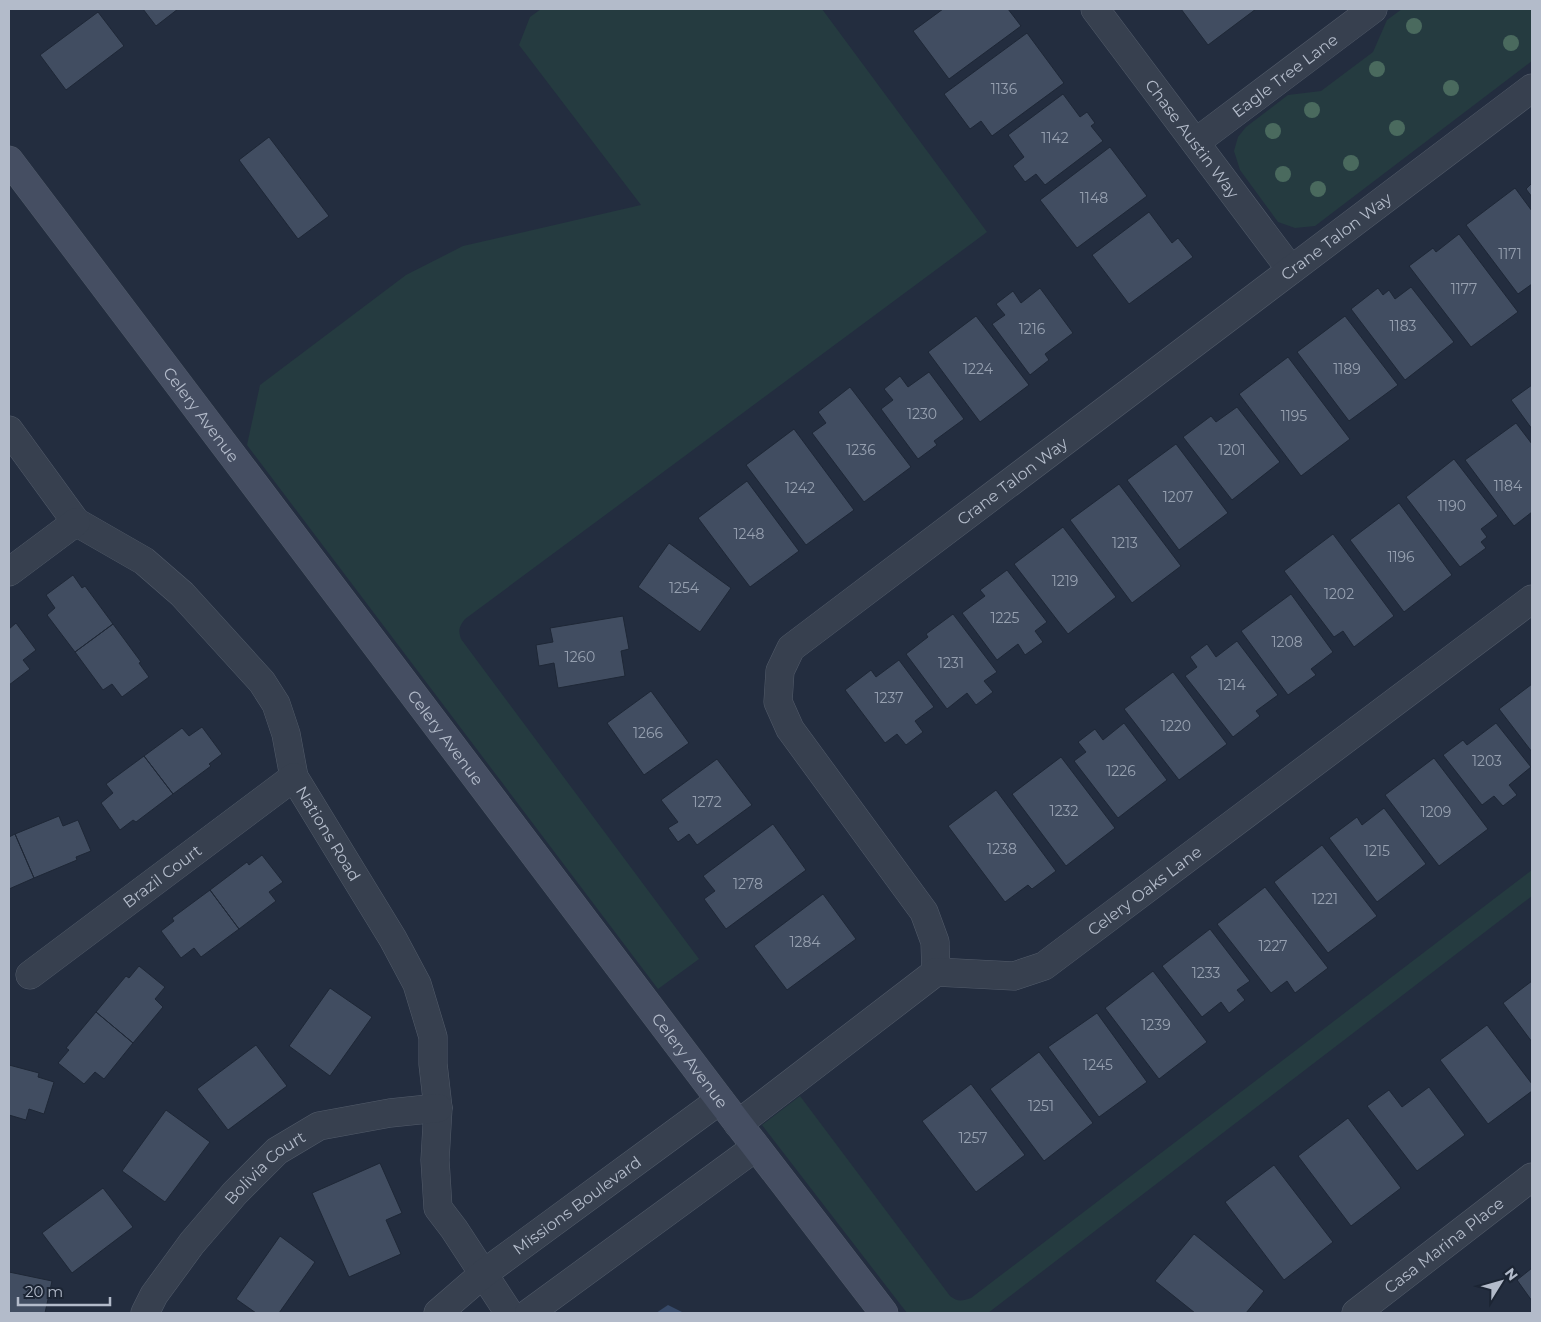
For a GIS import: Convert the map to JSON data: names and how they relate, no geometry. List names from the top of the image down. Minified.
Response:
{"streets":{"main road":["Celery Avenue"],"street":["Eagle Tree Lane","Chase Austin Way","Crane Talon Way","Nations Road","Brazil Court","Celery Oaks Lane","Bolivia Court","Missions Boulevard","Casa Marina Place"]},"crossings":[["Eagle Tree Lane","Chase Austin Way"],["Chase Austin Way","Crane Talon Way"],["Crane Talon Way","Celery Oaks Lane"],["Celery Avenue","Missions Boulevard"],["Nations Road","Brazil Court"],["Nations Road","Bolivia Court"],["Nations Road","Missions Boulevard"]],"house_numbers":["1136","1142","1148","1171","1177","1183","1216","1224","1189","1230","1195","1236","1201","1184","1242","1207","1190","1248","1213","1196","1219","1254","1202","1225","1208","1260","1231","1214","1237","1220","1266","1203","1226","1272","1232","1209","1238","1215","1278","1221","1284","1227","1233","1239","1245","1251","1257"],"scale_bar":"20 m","north":"top right"}
